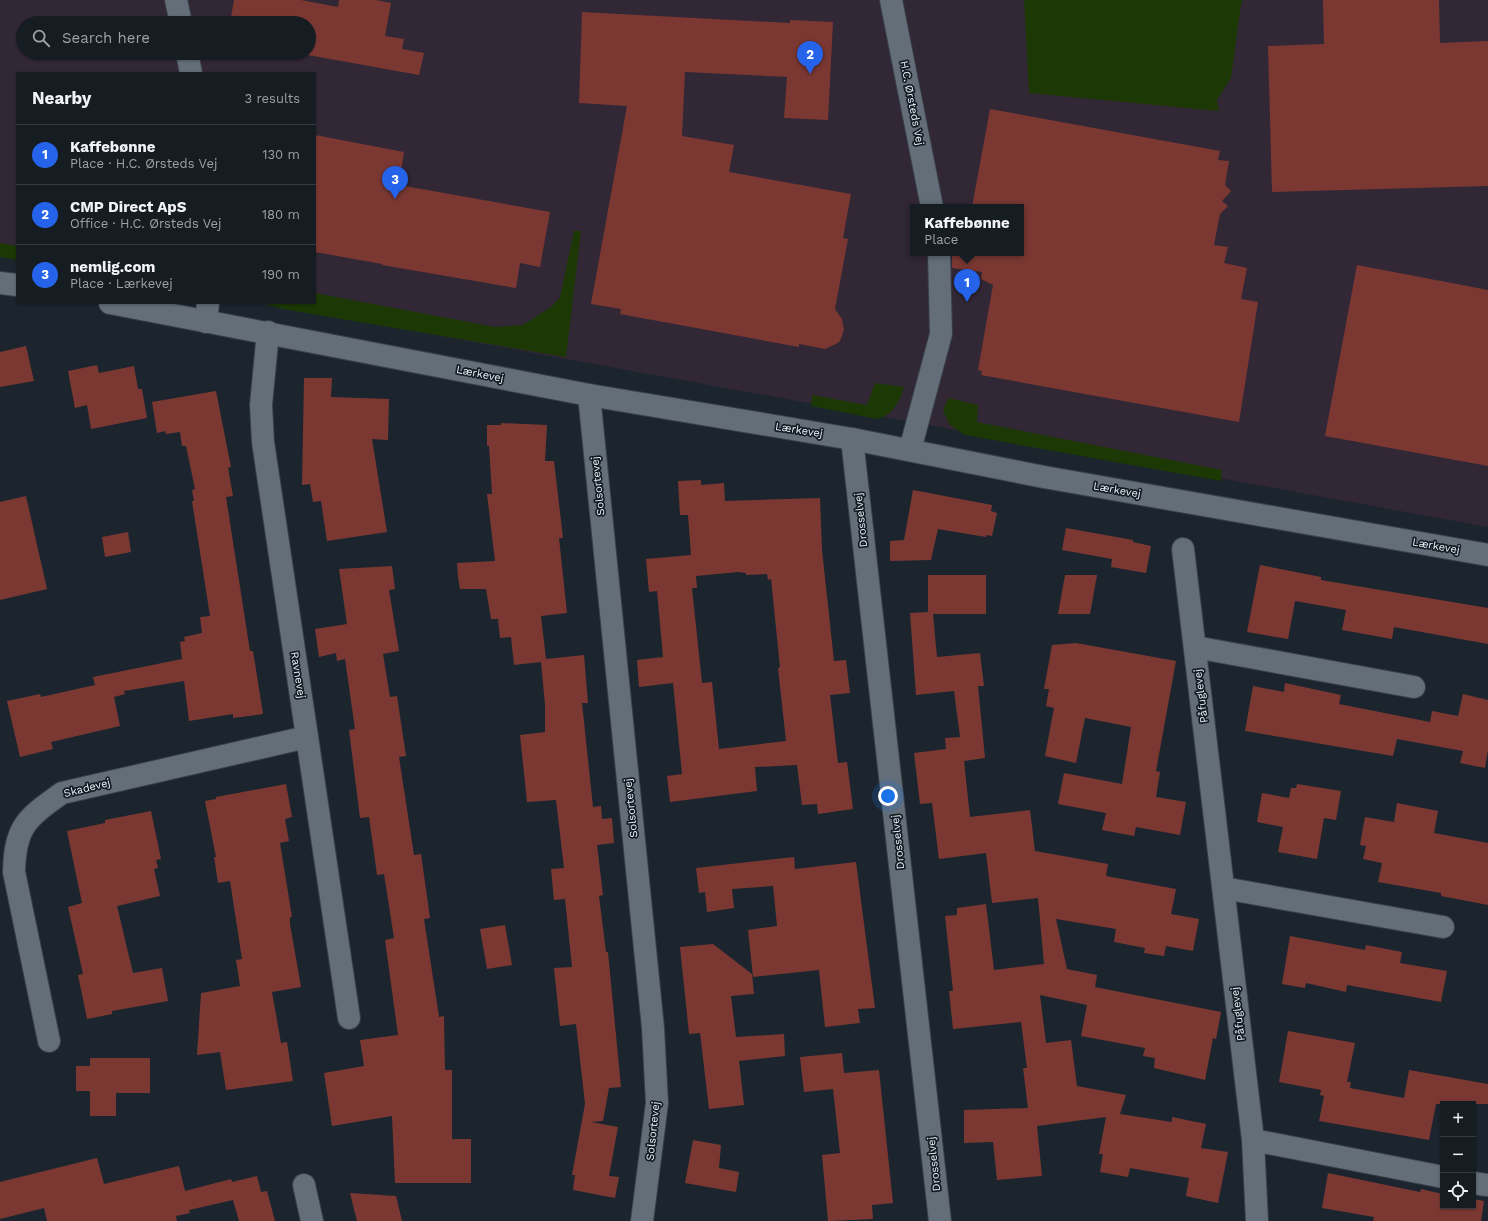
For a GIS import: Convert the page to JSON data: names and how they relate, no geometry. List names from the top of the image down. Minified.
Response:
{"streets":{"street":["H.C. Ørsteds Vej","Lærkevej","Solsortevej","Drosselvej","Ravnevej","Påfuglevej","Skadevej"]},"crossings":[["Lærkevej","Solsortevej"],["Lærkevej","Drosselvej"],["Lærkevej","Ravnevej"],["Ravnevej","Skadevej"]],"page":{"search":"Search here","pins":["2","3","1"],"heading":["Nearby","3 results"],"list":[{"mark":"1","name":"Kaffebønne","note":"Place · H.C. Ørsteds Vej","value":"130 m"},{"mark":"2","name":"CMP Direct ApS","note":"Office · H.C. Ørsteds Vej","value":"180 m"},{"mark":"3","name":"nemlig.com","note":"Place · Lærkevej","value":"190 m"}],"popup":["Kaffebønne","Place"],"map_buttons":["+","−"]}}
